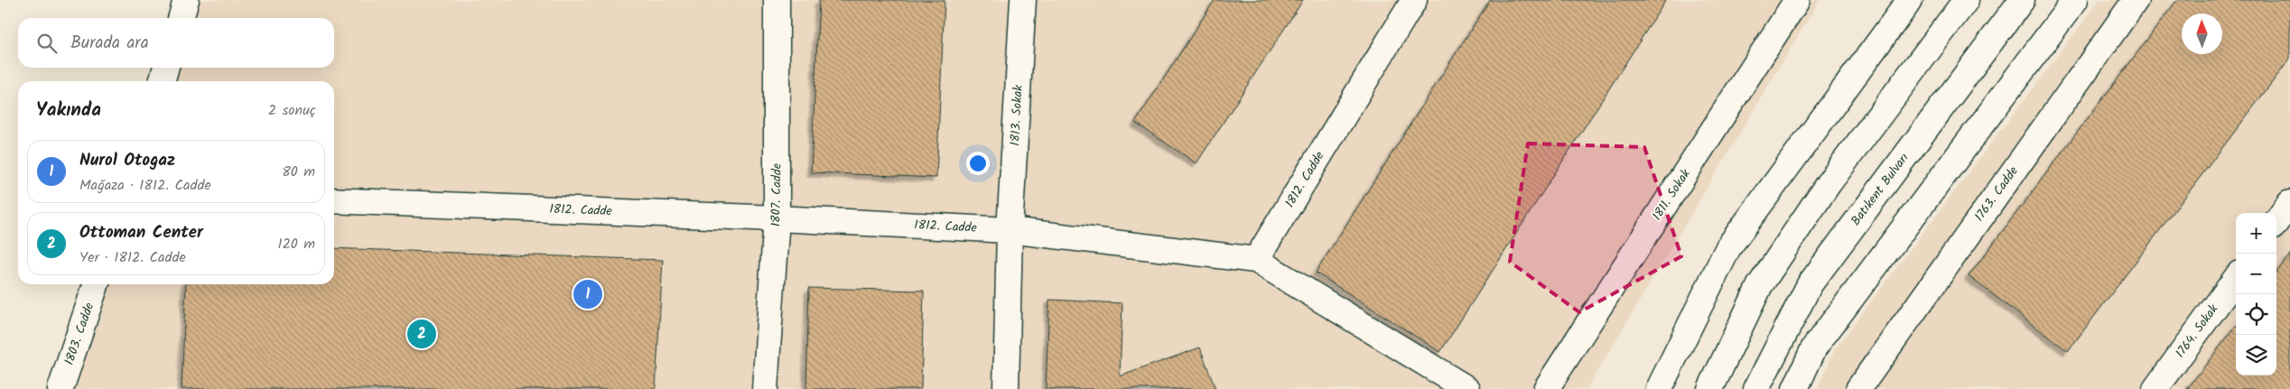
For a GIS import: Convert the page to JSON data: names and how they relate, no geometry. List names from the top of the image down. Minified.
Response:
{"streets":{"street":["1813. Sokak","1812. Cadde","Batıkent Bulvarı","1763. Cadde","1807. Cadde","1811. Sokak","1764. Sokak","1803. Cadde"]},"crossings":[["1813. Sokak","1812. Cadde"],["1812. Cadde","1807. Cadde"]],"north":"top","page":{"search":"Burada ara","heading":["Yakında","2 sonuç"],"list":[{"mark":"1","name":"Nurol Otogaz","note":"Mağaza · 1812. Cadde","value":"80 m"},{"mark":"2","name":"Ottoman Center","note":"Yer · 1812. Cadde","value":"120 m"}],"map_buttons":["+","−"],"pins":["1","2"]}}
